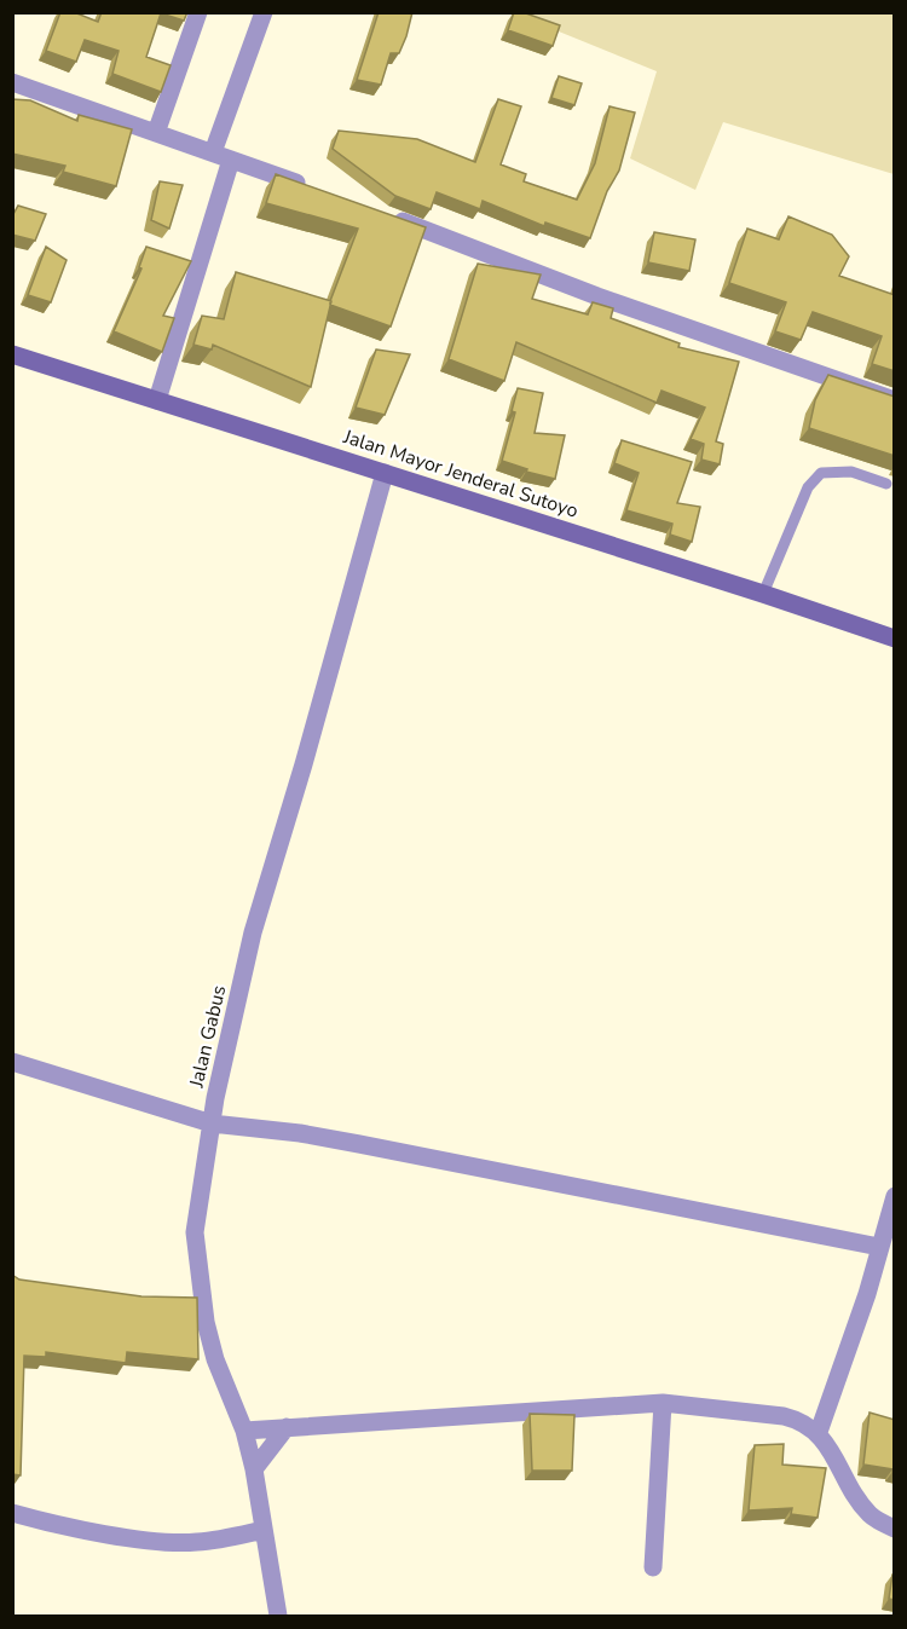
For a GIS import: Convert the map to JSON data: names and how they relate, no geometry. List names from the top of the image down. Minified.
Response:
{"streets":{"main road":["Jalan Mayor Jenderal Sutoyo"],"street":["Jalan Gabus"]},"crossings":[["Jalan Mayor Jenderal Sutoyo","Jalan Gabus"]]}
